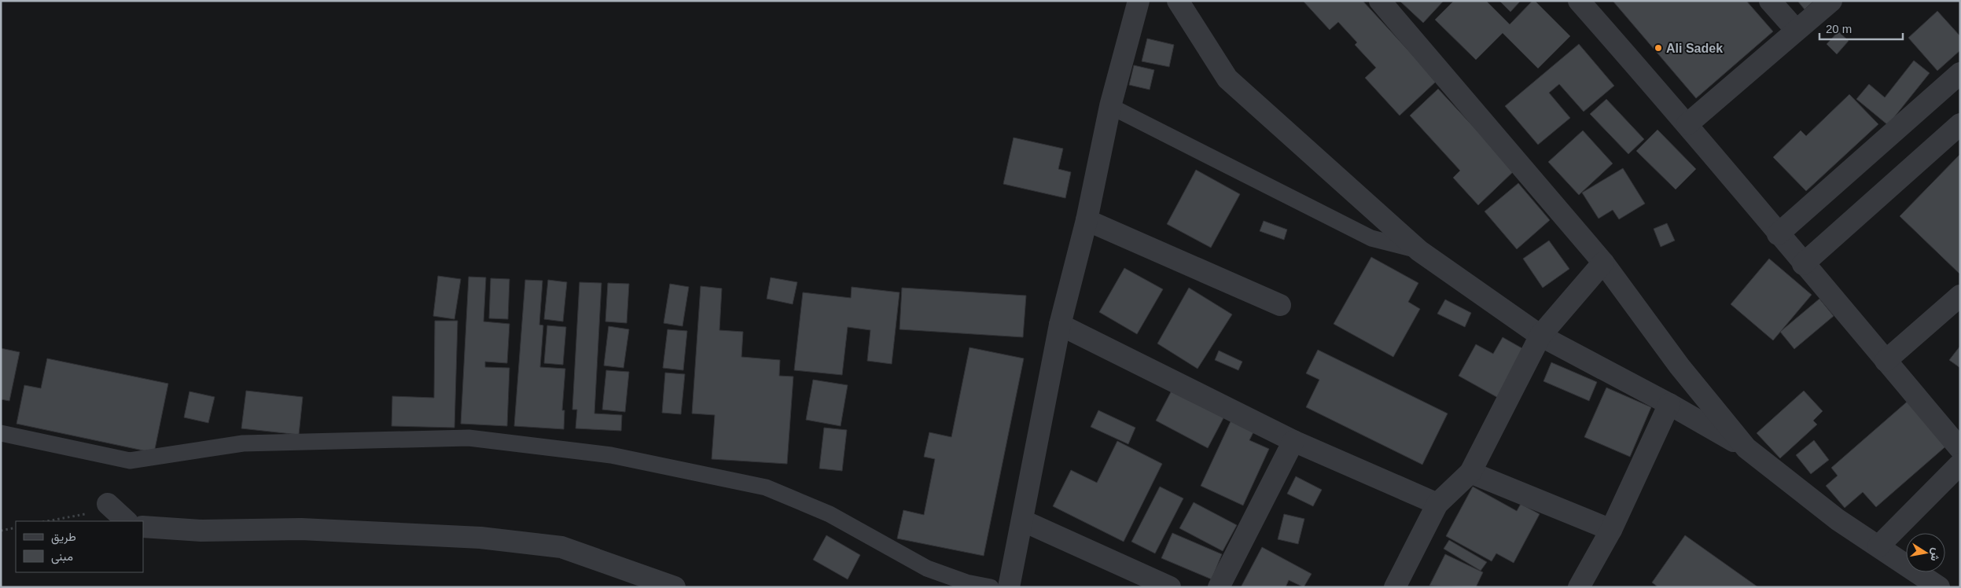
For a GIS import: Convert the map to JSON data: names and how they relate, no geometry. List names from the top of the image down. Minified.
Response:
{"places":["Ali Sadek"],"legend":["طريق","مبنى"],"scale_bar":"20 m","north":"right"}
